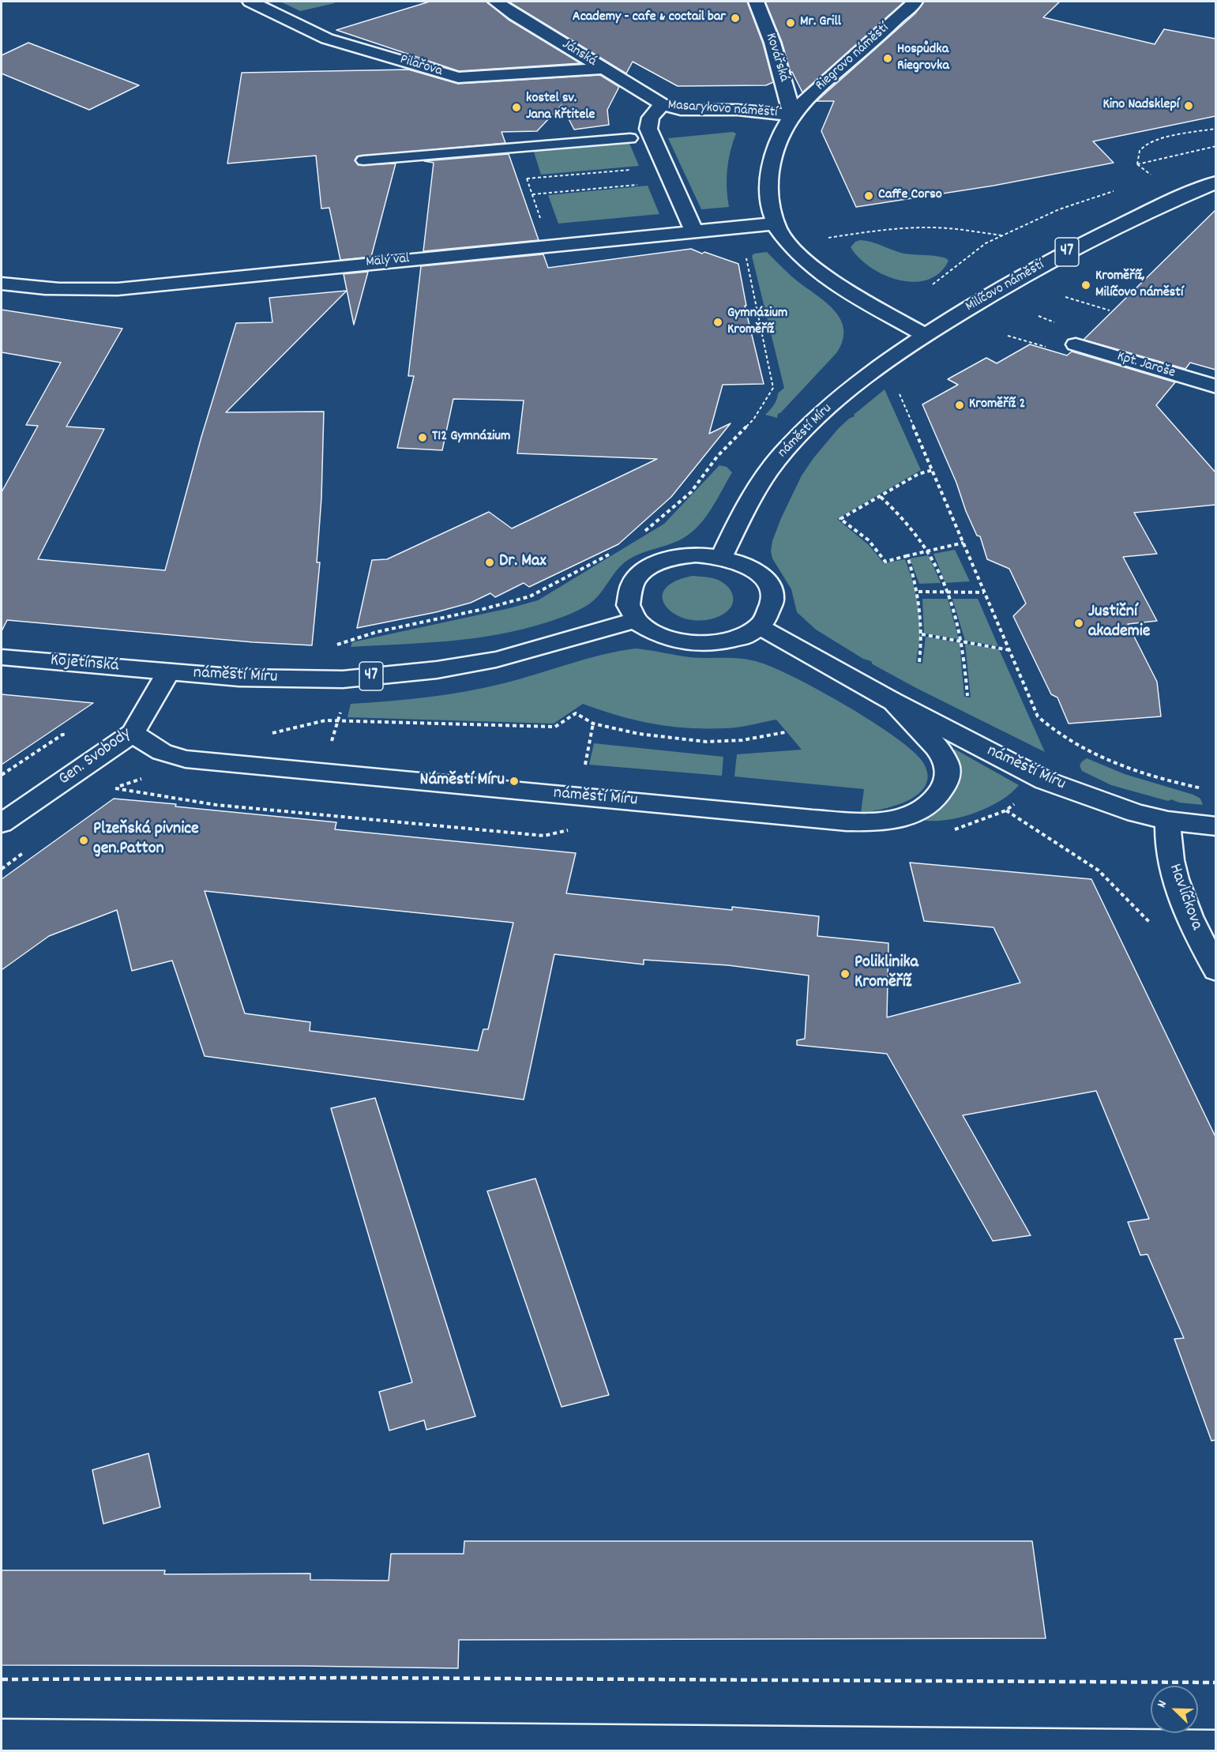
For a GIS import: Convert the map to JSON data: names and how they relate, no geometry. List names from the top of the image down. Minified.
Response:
{"streets":{"street":["Jánská","Kovářská","Riegrovo náměstí","Pilařova","Masarykovo náměstí","47","Malý val","Milíčovo náměstí","Kpt. Jaroše","náměstí Míru","Kojetínská","Gen. Svobody","Havlíčkova"]},"crossings":[["Jánská","Pilařova"],["Jánská","Masarykovo náměstí"],["Kovářská","Riegrovo náměstí"],["Kovářská","Masarykovo náměstí"],["Riegrovo náměstí","Masarykovo náměstí"],["Masarykovo náměstí","Malý val"],["Masarykovo náměstí","Milíčovo náměstí"],["Masarykovo náměstí","náměstí Míru"],["Milíčovo náměstí","náměstí Míru"],["náměstí Míru","Kojetínská"],["náměstí Míru","Gen. Svobody"],["náměstí Míru","Havlíčkova"],["Kojetínská","Gen. Svobody"]],"places":["Academy - cafe & coctail bar","Mr. Grill","Hospůdka Riegrovka","Kino Nadsklepí","kostel sv. Jana Křtitele","Caffe Corso","Kroměříž, Milíčovo náměstí","Gymnázium Kroměříž","Kroměříž 2","T12 Gymnázium","Dr. Max","Justiční akademie","Náměstí Míru","Plzeňská pivnice gen.Patton","Poliklinika Kroměříž"],"north":"top left"}
